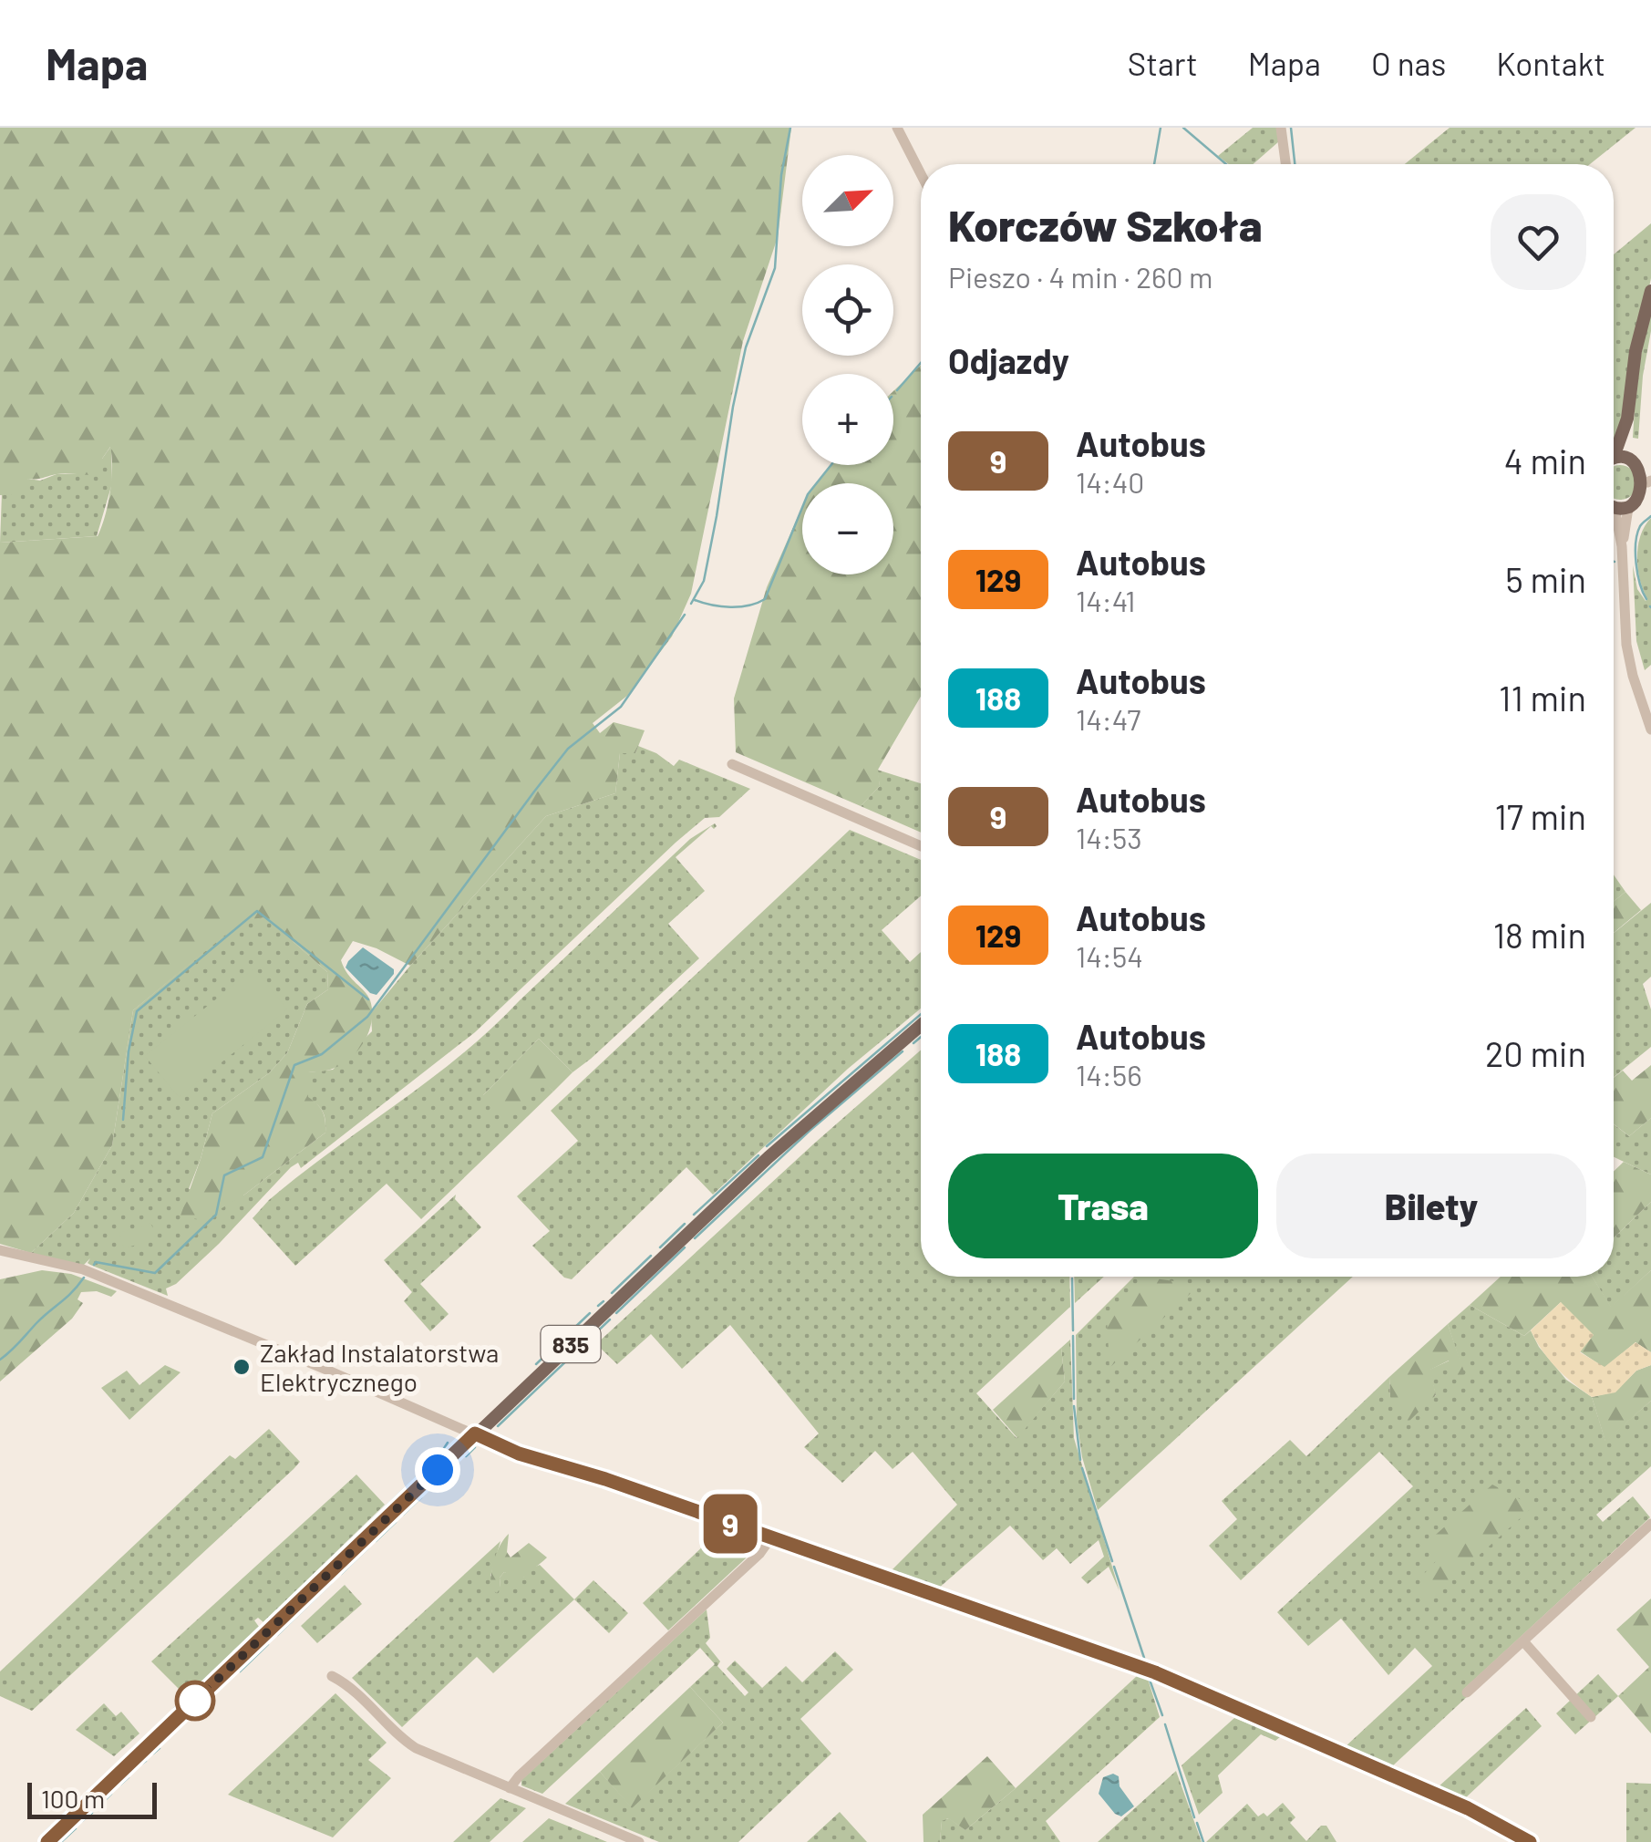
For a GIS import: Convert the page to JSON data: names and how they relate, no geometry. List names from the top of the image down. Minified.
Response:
{"streets":{"main road":["835"]},"places":["Zakład Instalatorstwa Elektrycznego"],"lines":["bus line 9"],"scale_bar":"100 m","north":"top right","page":{"header":"Mapa","nav":["Start","Mapa","O nas","Kontakt"],"on_map":"9","map_buttons":["+","−"],"heading":[["Korczów Szkoła","Pieszo · 4 min · 260 m"],"Odjazdy"],"list":[{"mark":"9","name":"Autobus","note":"14:40","value":"4 min"},{"mark":"129","name":"Autobus","note":"14:41","value":"5 min"},{"mark":"188","name":"Autobus","note":"14:47","value":"11 min"},{"mark":"9","name":"Autobus","note":"14:53","value":"17 min"},{"mark":"129","name":"Autobus","note":"14:54","value":"18 min"},{"mark":"188","name":"Autobus","note":"14:56","value":"20 min"}],"buttons":["Trasa","Bilety"],"scale":"100 m"}}
